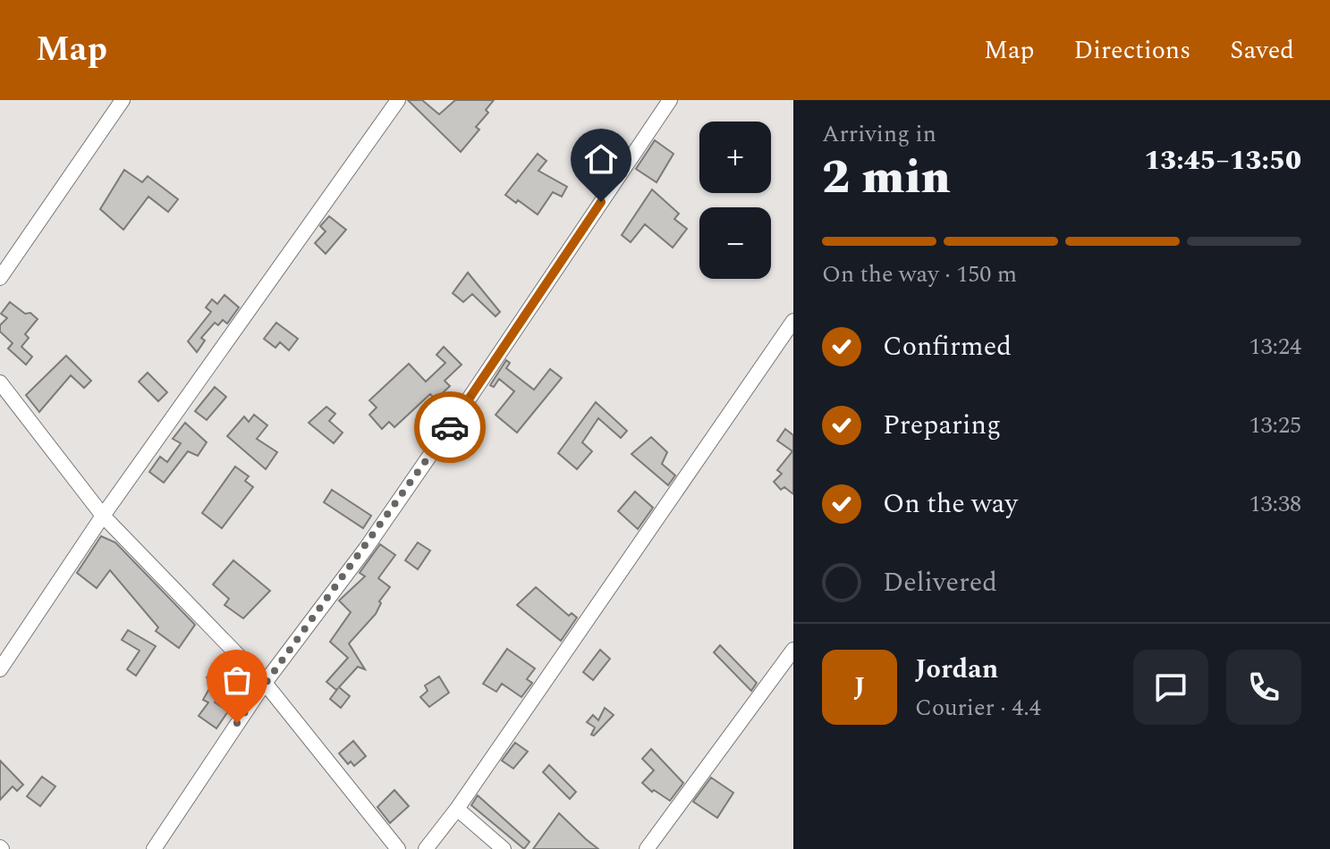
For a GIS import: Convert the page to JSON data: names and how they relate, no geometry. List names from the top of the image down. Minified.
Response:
{"page":{"header":"Map","nav":["Map","Directions","Saved"],"heading":["2 min","Arriving in","13:45–13:50"],"panel":["Jordan","Courier · 4.4"],"map_buttons":["+","−"],"bar":"On the way · 150 m","list":[["Confirmed","13:24"],["Preparing","13:25"],["On the way","13:38"],"Delivered"],"round":"J"}}
